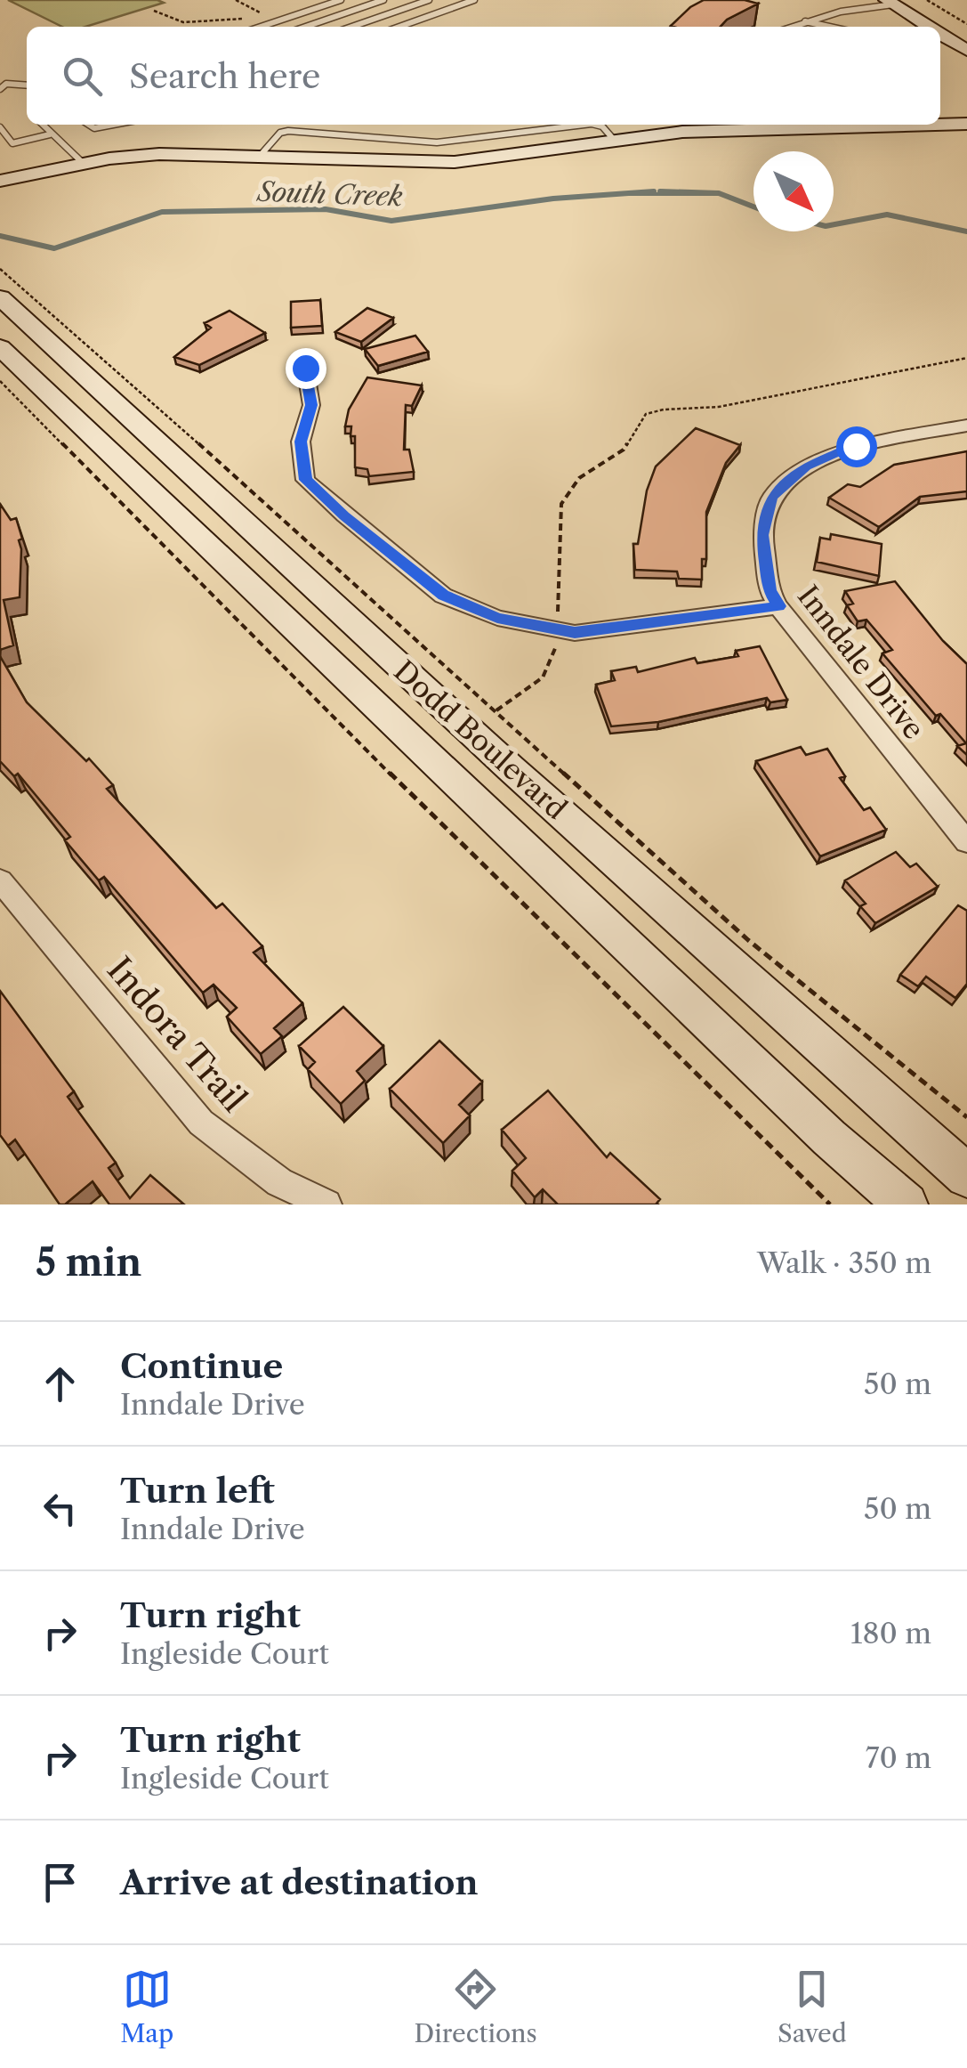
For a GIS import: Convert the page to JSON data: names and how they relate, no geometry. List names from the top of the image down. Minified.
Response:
{"streets":{"main road":["Dodd Boulevard"],"street":["Inndale Drive","Indora Trail"]},"water":["South Creek"],"north":"bottom right","page":{"search":"Search here","heading":["5 min","Walk · 350 m"],"list":[["Continue","Inndale Drive","50 m"],["Turn left","Inndale Drive","50 m"],["Turn right","Ingleside Court","180 m"],["Turn right","Ingleside Court","70 m"],"Arrive at destination"],"nav":["Map","Directions","Saved"]}}
